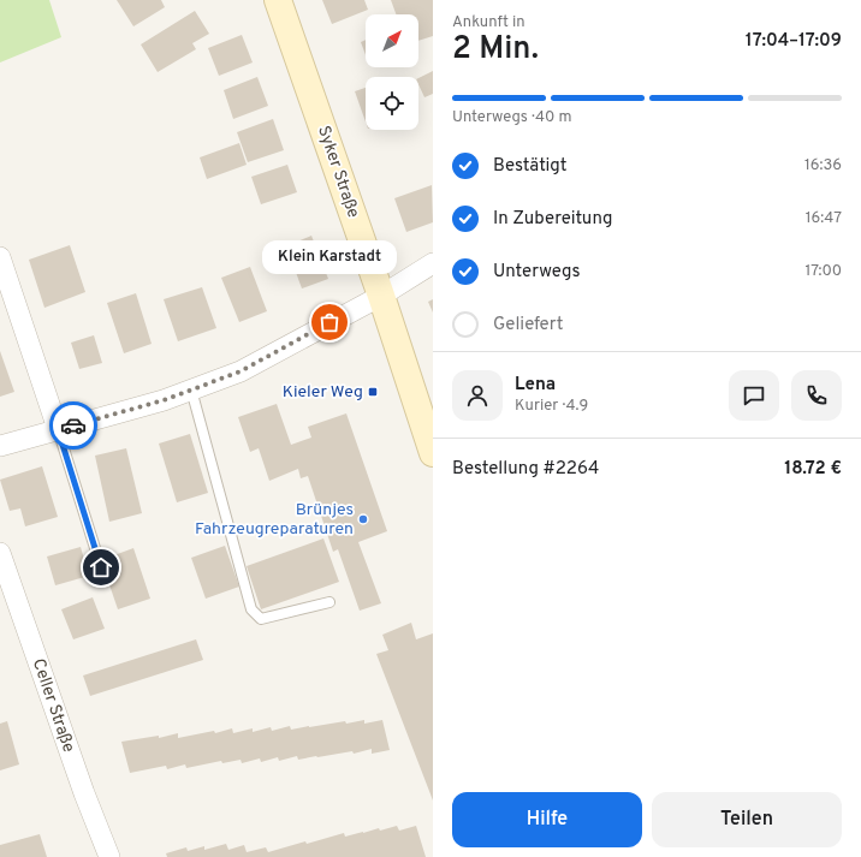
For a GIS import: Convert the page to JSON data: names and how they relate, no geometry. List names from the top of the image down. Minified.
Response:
{"streets":{"main road":["Syker Straße"],"street":["Celler Straße"]},"places":{"other":["Klein Karstadt","Brünjes Fahrzeugreparaturen"],"transit":["Kieler Weg"]},"north":"top right","page":{"heading":["2 Min.","Ankunft in","17:04–17:09"],"panel":["Lena","Kurier · 4.9","Bestellung #2264","18.72 €"],"bar":"Unterwegs · 40 m","list":[["Bestätigt","16:36"],["In Zubereitung","16:47"],["Unterwegs","17:00"],"Geliefert"],"bubble":"Klein Karstadt","buttons":["Hilfe","Teilen"]}}
